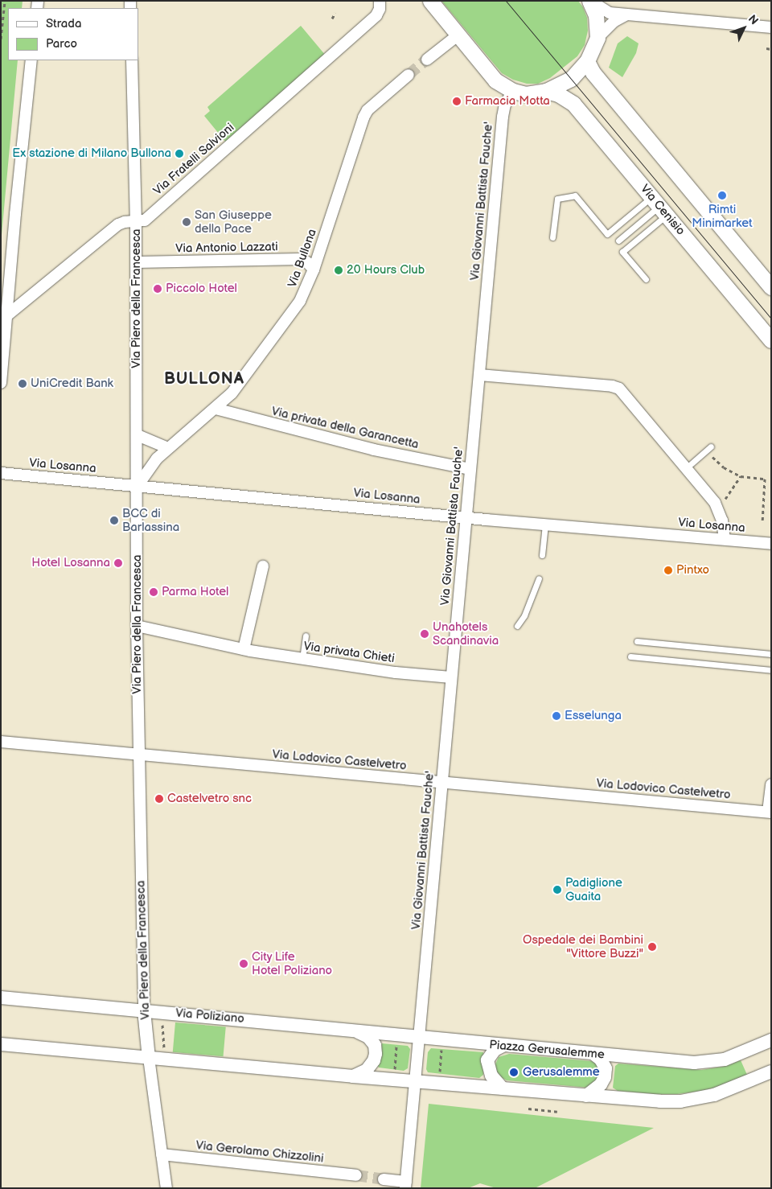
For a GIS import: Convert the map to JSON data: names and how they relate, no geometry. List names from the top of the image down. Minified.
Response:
{"streets":{"main road":["Via Cenisio"],"street":["Via Fratelli Salvioni","Via Giovanni Battista Fauche'","Via Antonio Lazzati","Via Bullona","Via Piero della Francesca","Via privata della Garancetta","Via Losanna","Via privata Chieti","Via Lodovico Castelvetro","Via Poliziano","Piazza Gerusalemme","Via Gerolamo Chizzolini"]},"crossings":[["Via Fratelli Salvioni","Via Piero della Francesca"],["Via Giovanni Battista Fauche'","Via privata della Garancetta"],["Via Giovanni Battista Fauche'","Via Losanna"],["Via Giovanni Battista Fauche'","Via privata Chieti"],["Via Giovanni Battista Fauche'","Via Lodovico Castelvetro"],["Via Giovanni Battista Fauche'","Via Poliziano"],["Via Giovanni Battista Fauche'","Piazza Gerusalemme"],["Via Antonio Lazzati","Via Bullona"],["Via Antonio Lazzati","Via Piero della Francesca"],["Via Bullona","Via Piero della Francesca"],["Via Bullona","Via privata della Garancetta"],["Via Bullona","Via Losanna"],["Via Piero della Francesca","Via Losanna"],["Via Piero della Francesca","Via privata Chieti"],["Via Piero della Francesca","Via Lodovico Castelvetro"],["Via Piero della Francesca","Via Poliziano"],["Via Piero della Francesca","Via Gerolamo Chizzolini"],["Via Poliziano","Piazza Gerusalemme"]],"districts":["BULLONA"],"places":["Farmacia Motta","Ex stazione di Milano Bullona","Rimti Minimarket","San Giuseppe della Pace","20 Hours Club","Piccolo Hotel","UniCredit Bank","BCC di Barlassina","Hotel Losanna","Pintxo","Parma Hotel","Unahotels Scandinavia","Esselunga","Castelvetro snc","Padiglione Guaita","Ospedale dei Bambini \"Vittore Buzzi\"","City Life Hotel Poliziano","Gerusalemme"],"legend":["Strada","Parco"],"north":"top right"}
